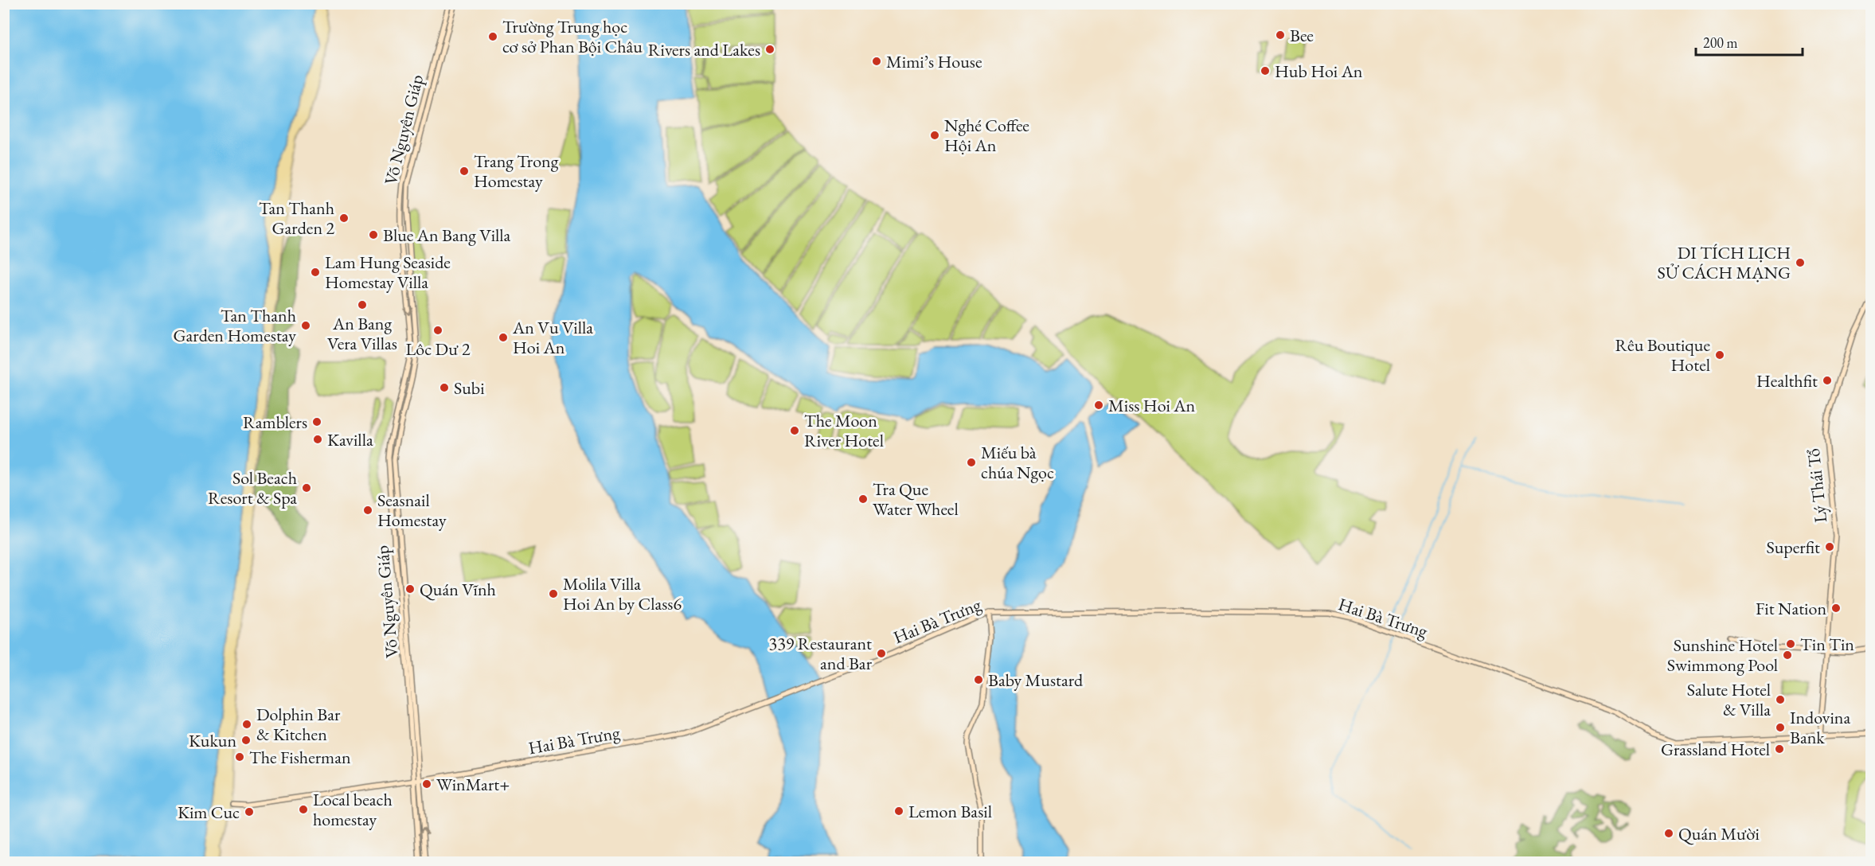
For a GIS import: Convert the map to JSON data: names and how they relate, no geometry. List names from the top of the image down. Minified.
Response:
{"streets":{"street":["Võ Nguyên Giáp","Lý Thái Tổ","Hai Bà Trưng"]},"crossings":[["Võ Nguyên Giáp","Hai Bà Trưng"],["Lý Thái Tổ","Hai Bà Trưng"]],"places":["Bee","Trường Trung học cơ sở Phan Bội Châu","Rivers and Lakes","Mimi’s House","Hub Hoi An","Nghé Coffee Hội An","Trang Trong Homestay","Tan Thanh Garden 2","Blue An Bang Villa","DI TÍCH LỊCH SỬ CÁCH MẠNG","Lam Hung Seaside Homestay Villa","An Bang Vera Villas","Tan Thanh Garden Homestay","Lôc Dư 2","An Vu Villa Hoi An","Rêu Boutique Hotel","Healthfit","Subi","Miss Hoi An","Ramblers","The Moon River Hotel","Kavilla","Miếu bà chúa Ngọc","Sol Beach Resort & Spa","Tra Que Water Wheel","Seasnail Homestay","Superfit","Quán Vĩnh","Molila Villa Hoi An by Class6","Fit Nation","Tin Tin","339 Restaurant and Bar","Sunshine Hotel Swimmong Pool","Baby Mustard","Salute Hotel & Villa","Dolphin Bar & Kitchen","Indovina Bank","Kukun","Grassland Hotel","The Fisherman","WinMart+","Local beach homestay","Lemon Basil","Kim Cuc","Quán Mười"],"scale_bar":"200 m"}
